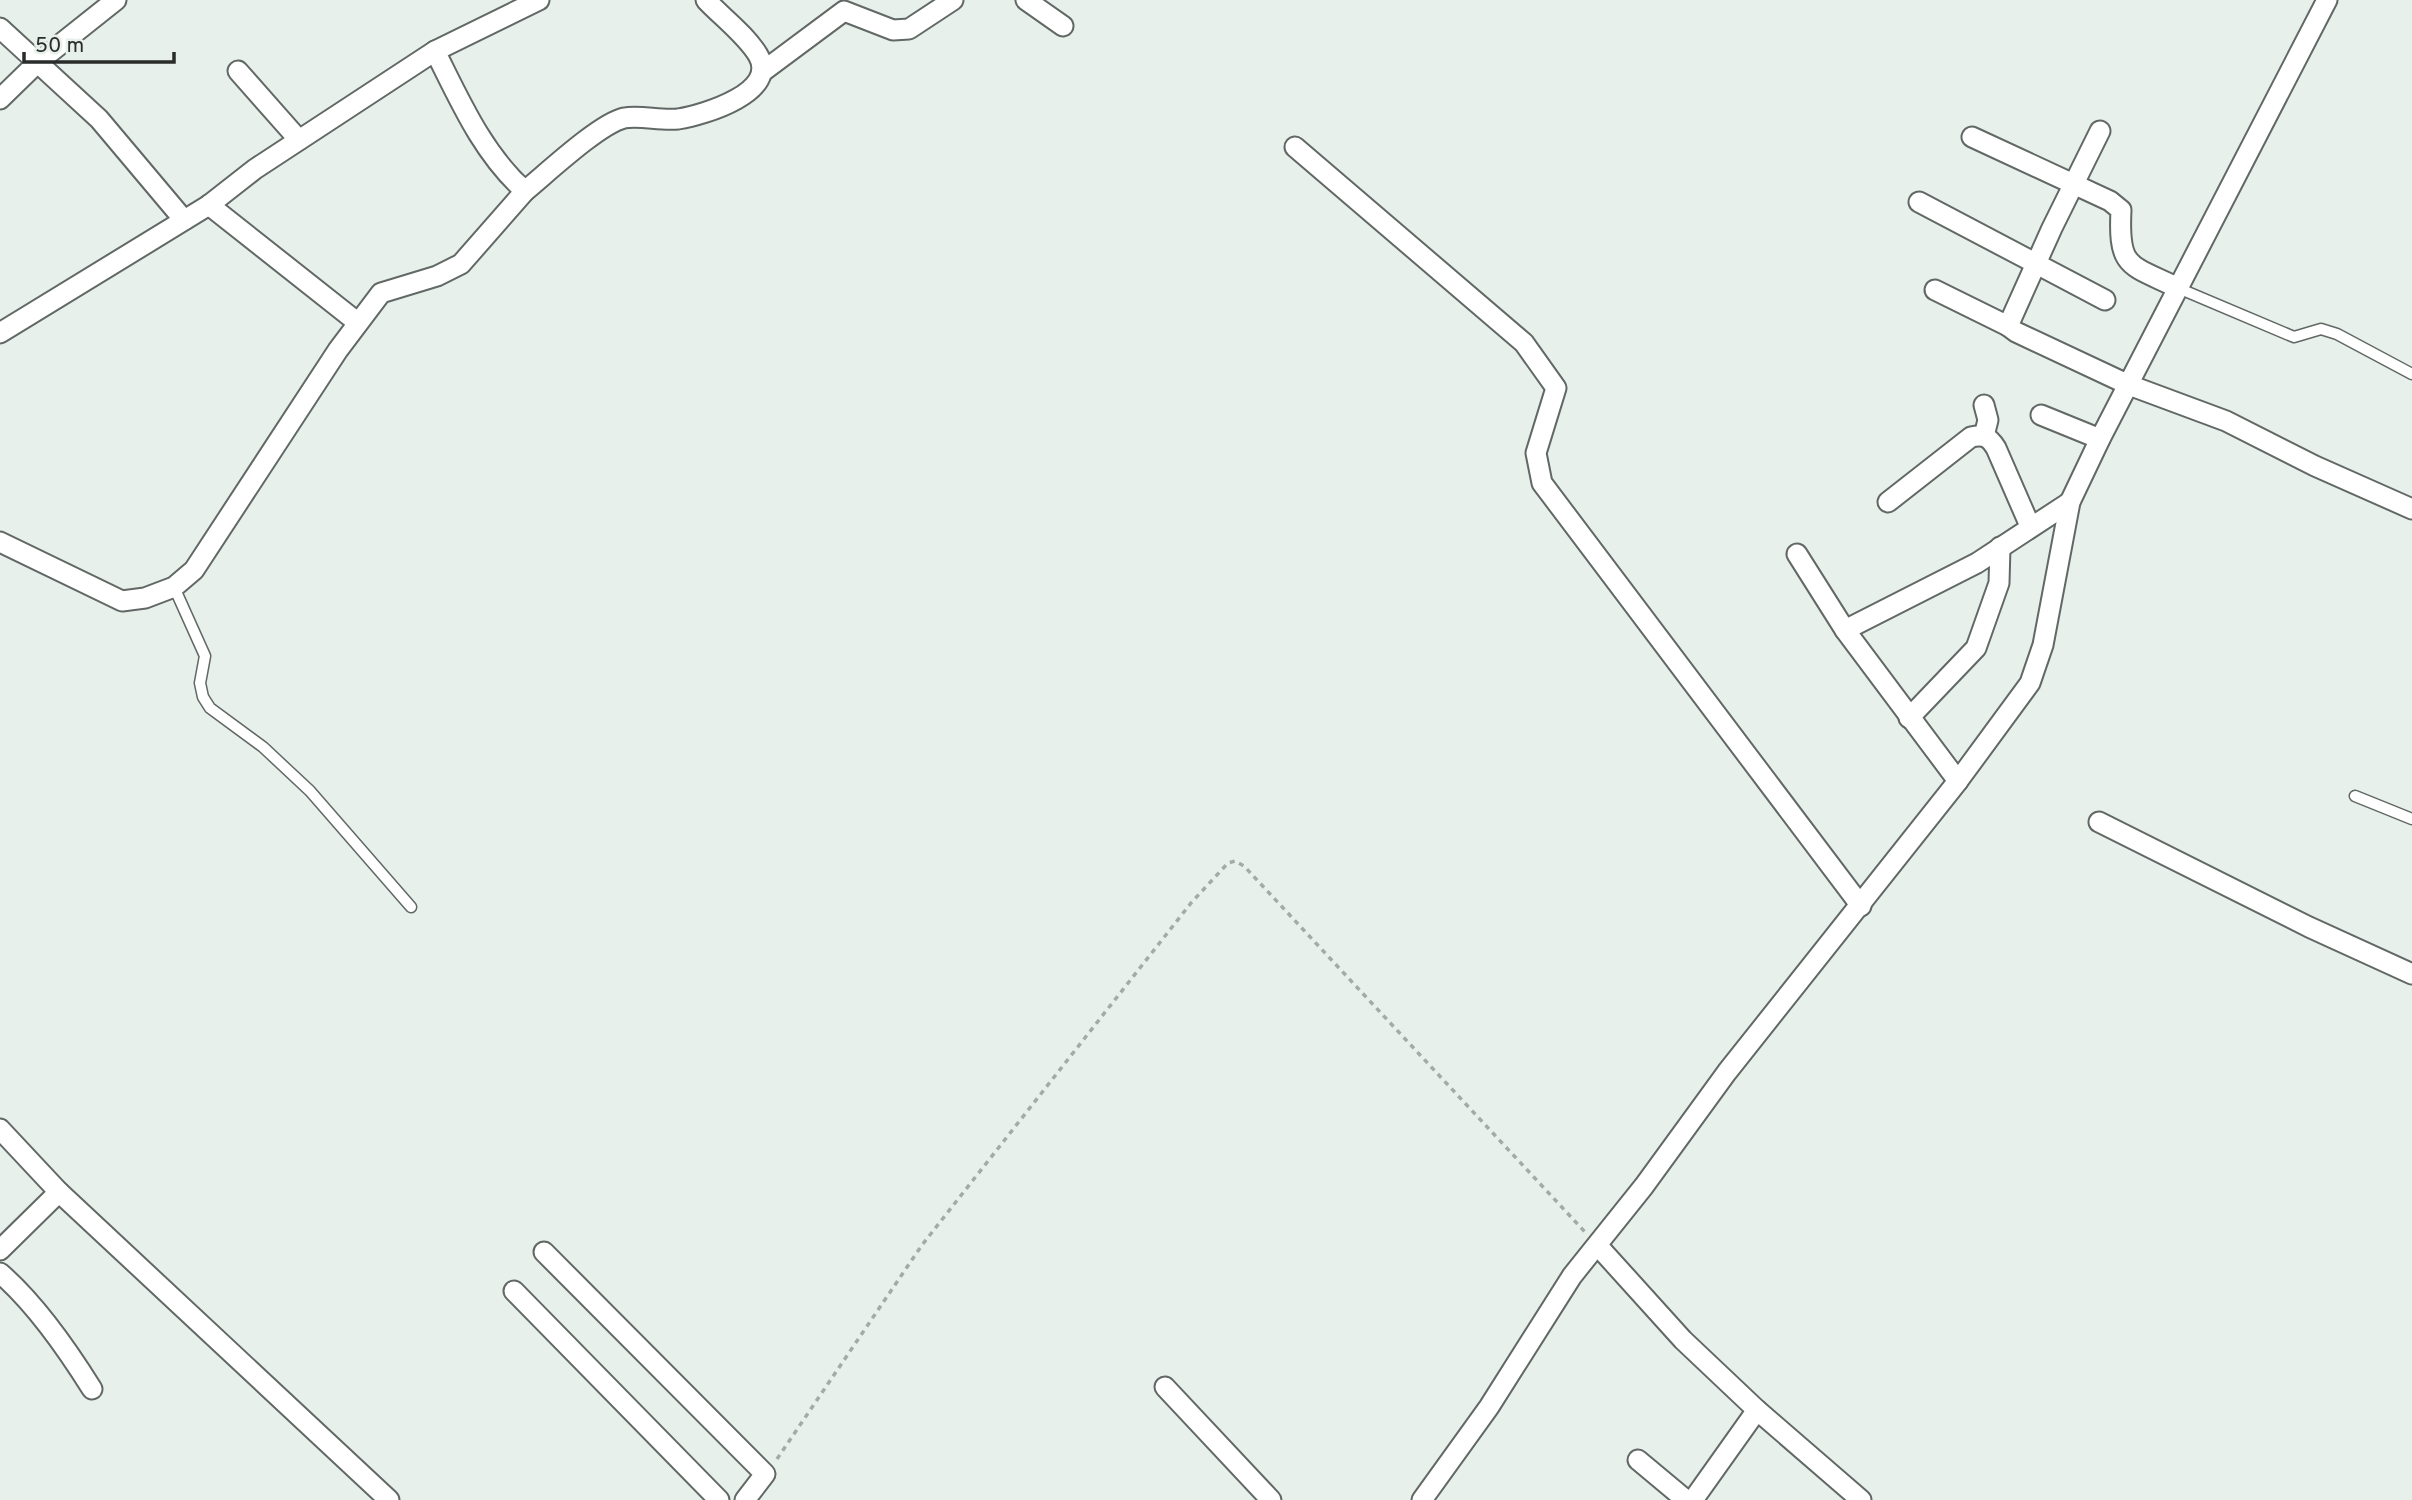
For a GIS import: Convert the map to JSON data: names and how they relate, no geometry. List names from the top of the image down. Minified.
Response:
{"scale_bar":"50 m"}
